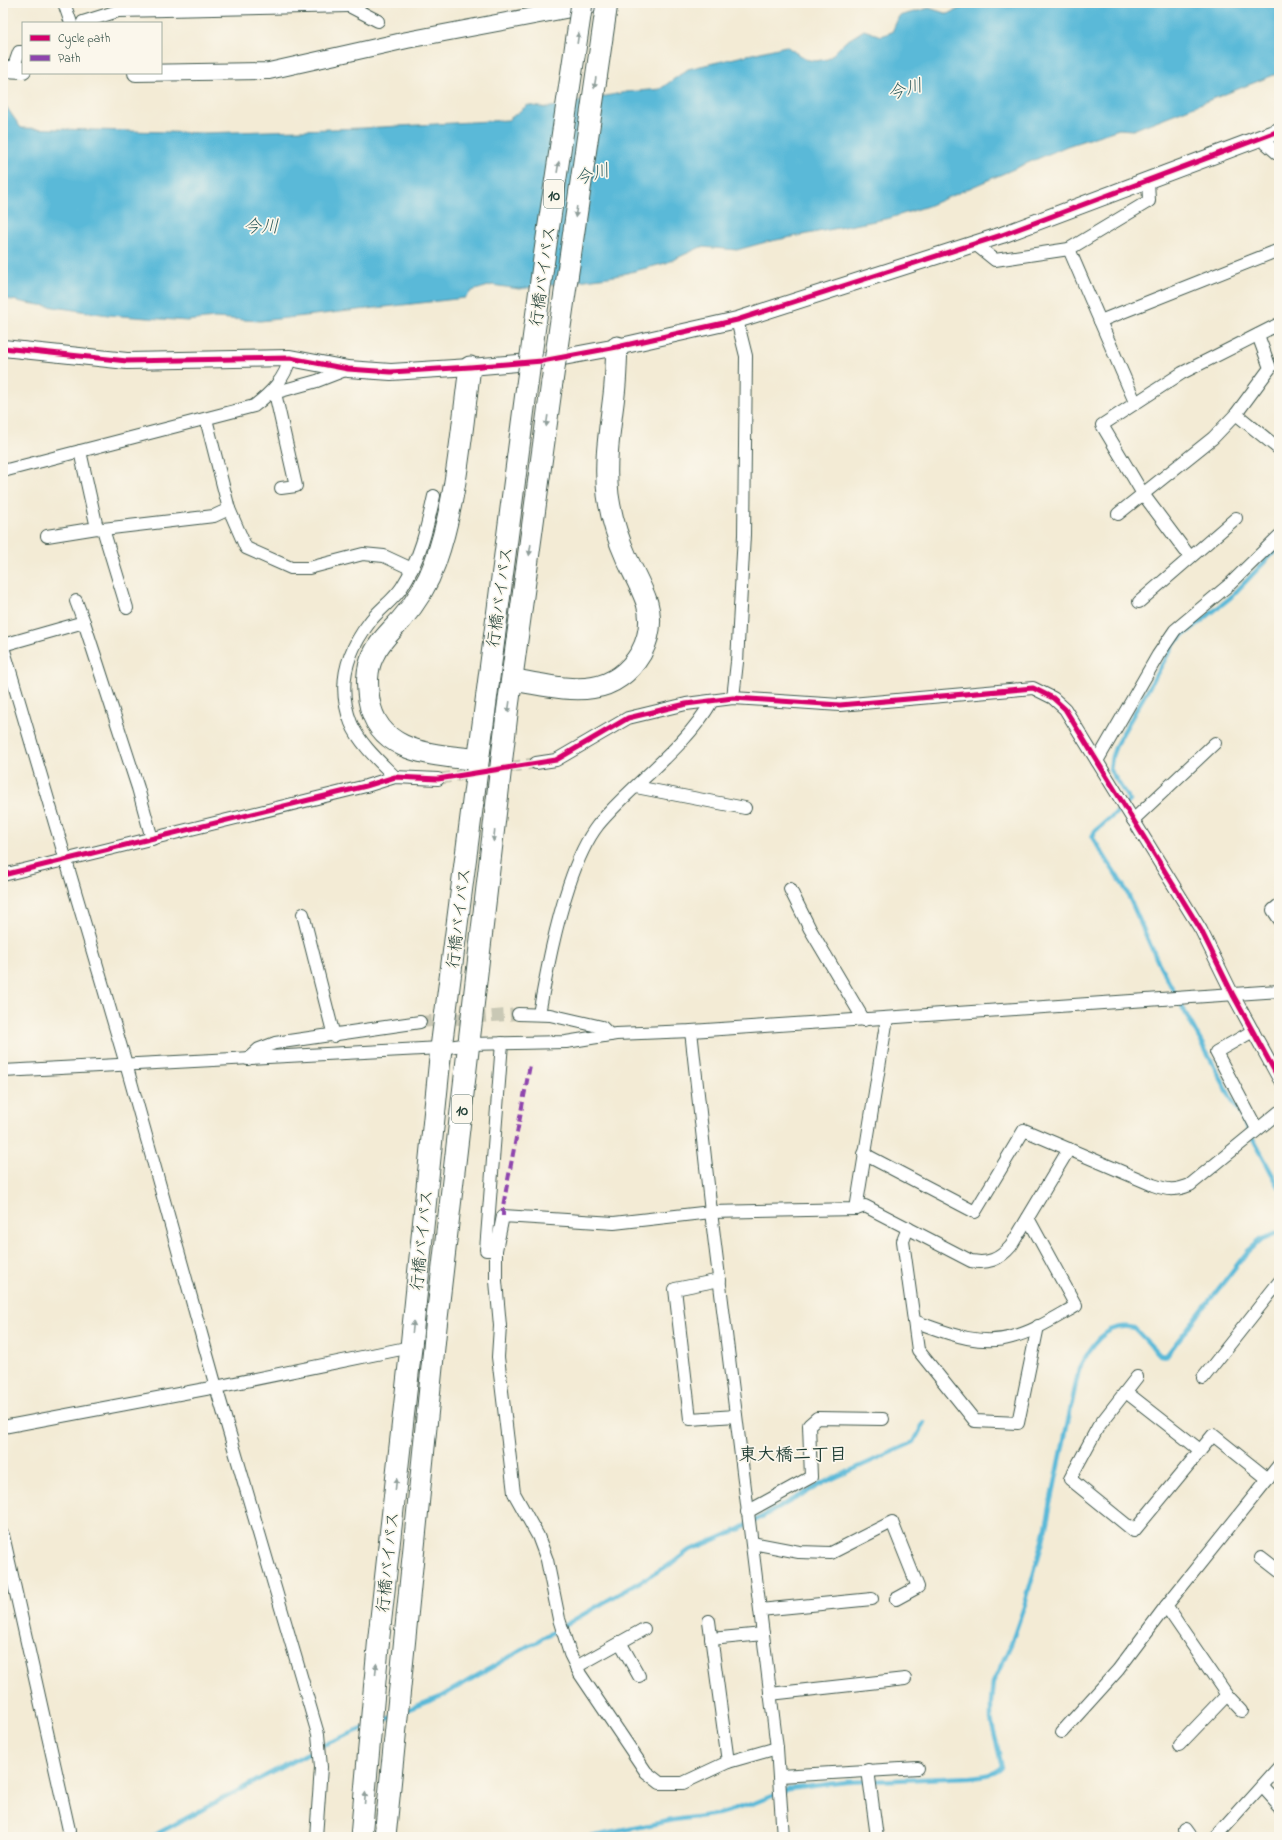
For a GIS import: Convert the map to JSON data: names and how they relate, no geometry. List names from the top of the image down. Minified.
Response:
{"streets":{"highway":["10","行橋バイパス"]},"districts":["東大橋二丁目"],"water":["今川"],"legend":["Cycle path","Path"]}
